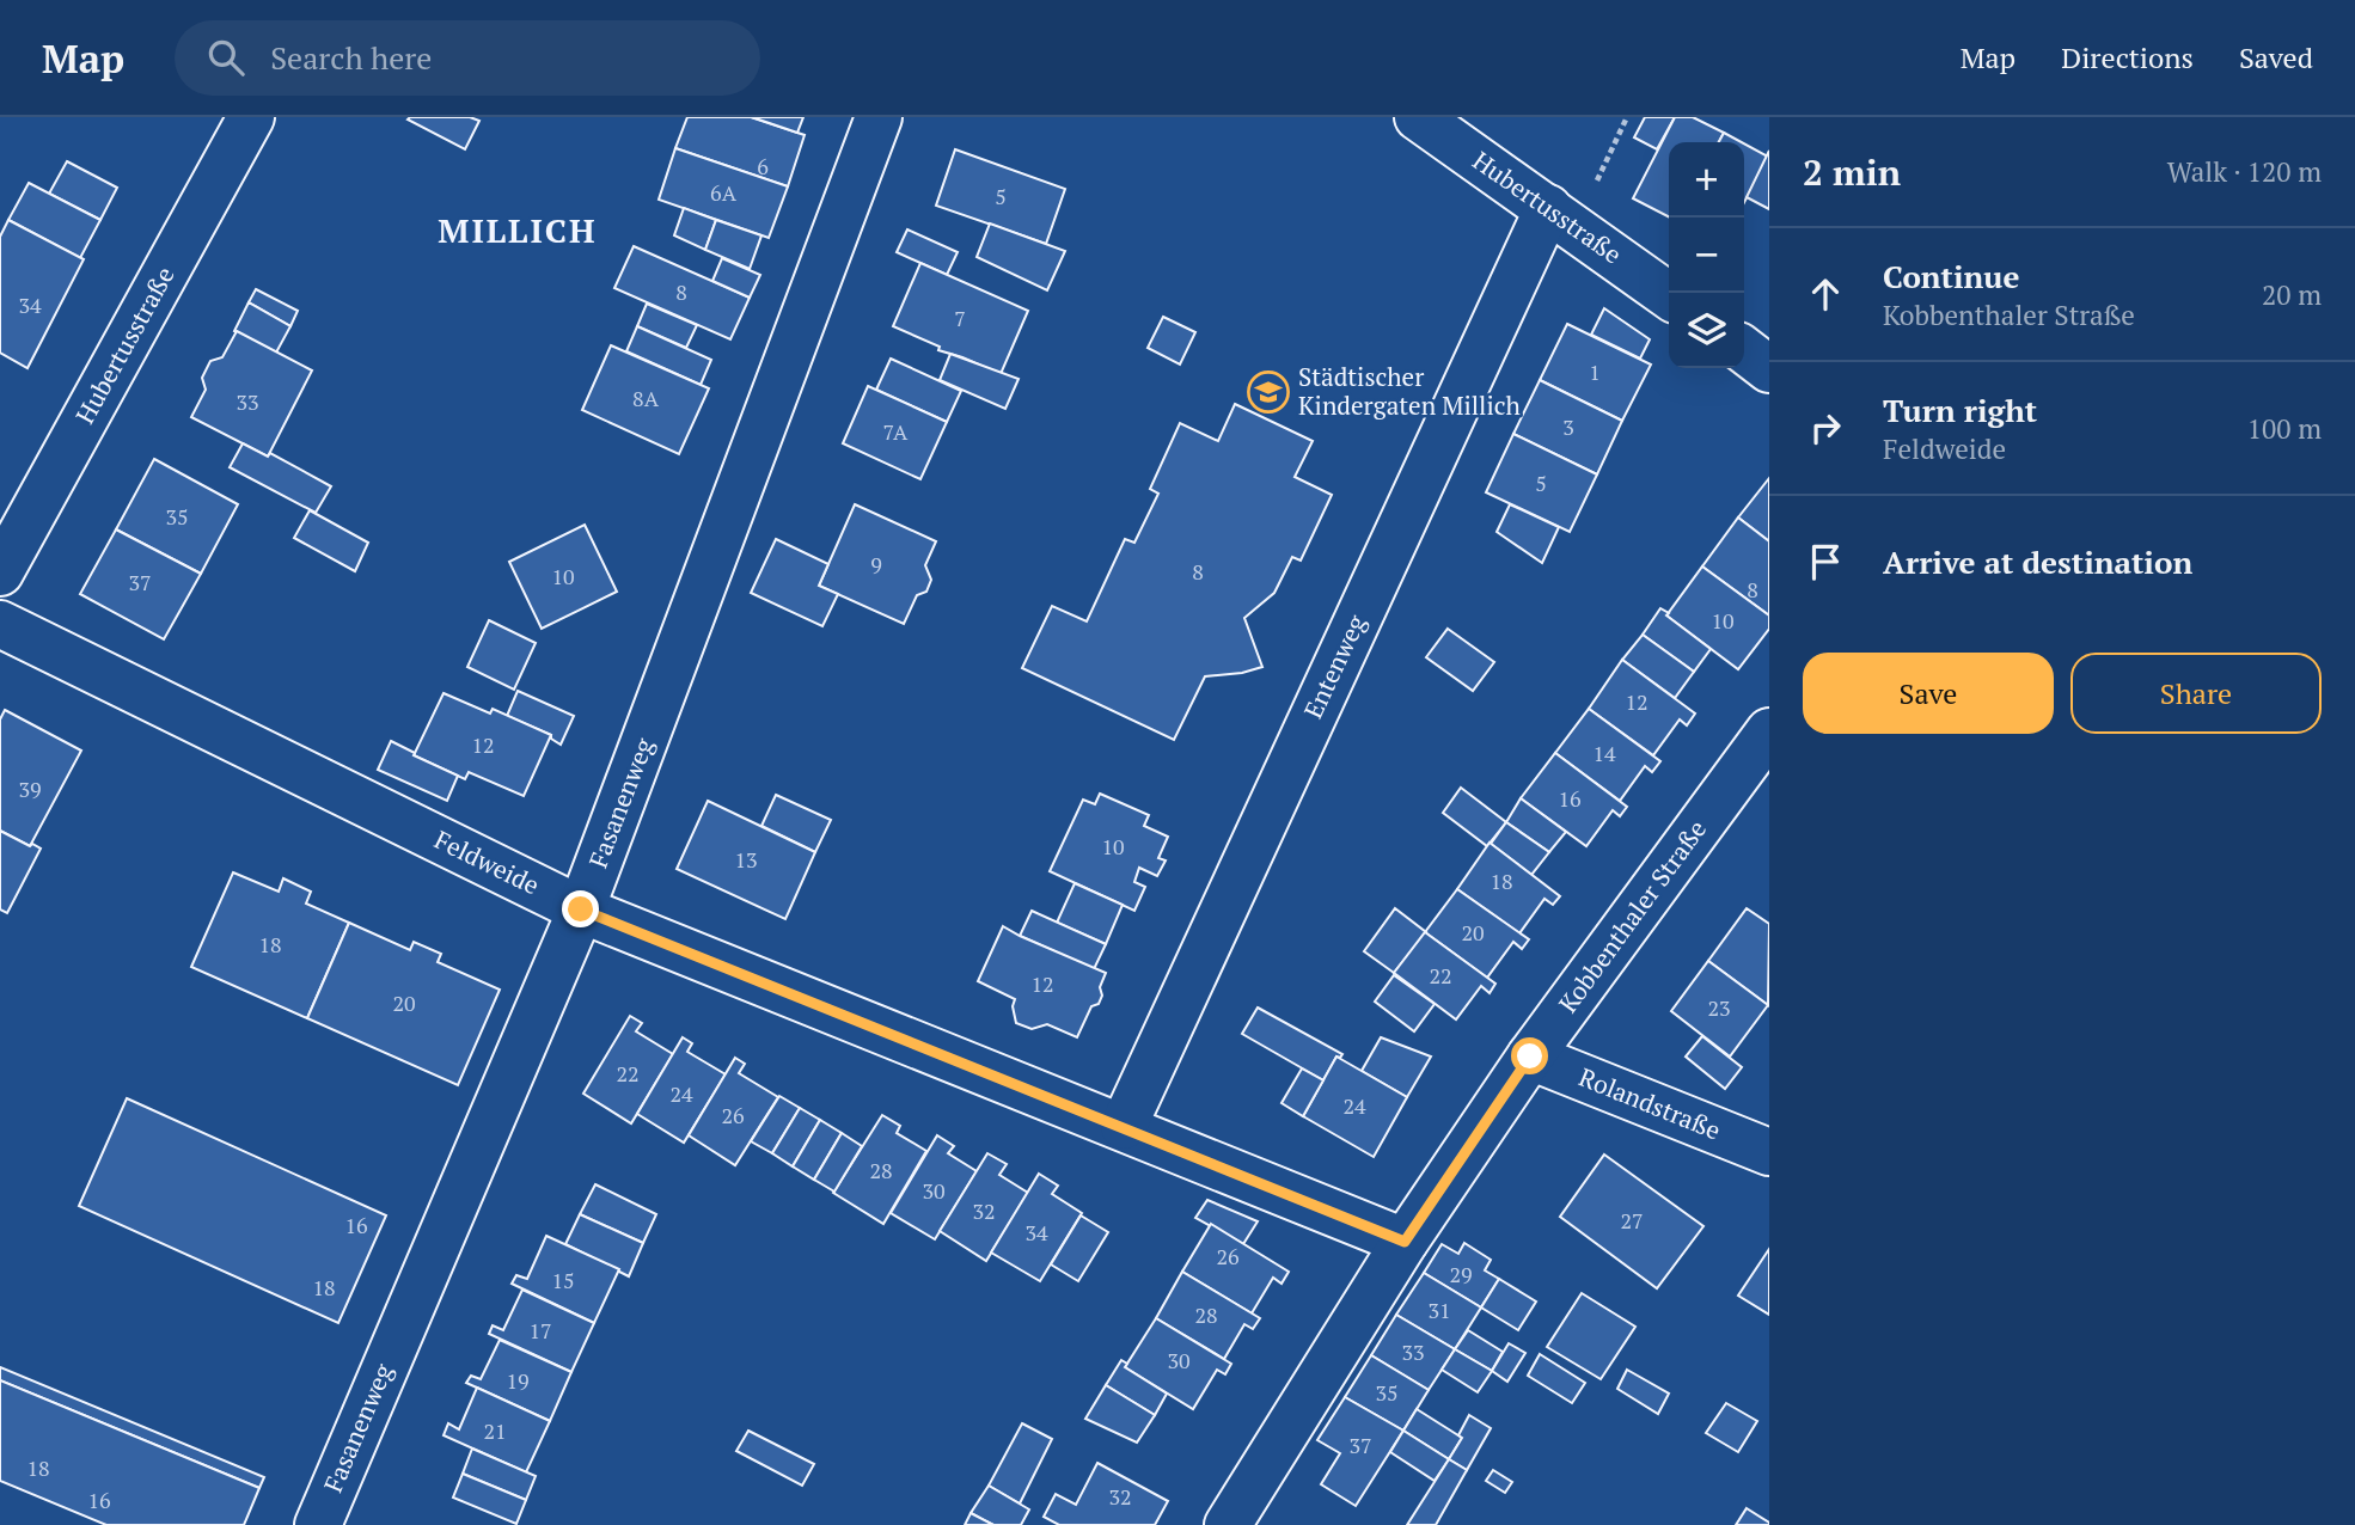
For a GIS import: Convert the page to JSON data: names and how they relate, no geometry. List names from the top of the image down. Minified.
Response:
{"streets":{"street":["Hubertusstraße","Entenweg","Fasanenweg","Feldweide","Kobbenthaler Straße","Rolandstraße"]},"crossings":[["Hubertusstraße","Entenweg"],["Entenweg","Feldweide"],["Fasanenweg","Feldweide"],["Feldweide","Kobbenthaler Straße"],["Kobbenthaler Straße","Rolandstraße"]],"districts":["MILLICH"],"places":{"school or university":["Städtischer Kindergaten Millich"]},"house_numbers":["6","6A","5","8","34","7","1","8A","33","3","7A","5","35","9","8","10","37","8","10","12","12","14","39","16","10","13","18","20","18","22","12","20","23","22","24","24","26","28","30","32","27","16","34","26","29","15","18","31","28","17","33","30","19","35","21","37","18","32","16"],"page":{"header":"Map","search":"Search here","nav":["Map","Directions","Saved"],"heading":["2 min","Walk · 120 m"],"map_buttons":["+","−"],"list":[["Continue","Kobbenthaler Straße","20 m"],["Turn right","Feldweide","100 m"],"Arrive at destination"],"buttons":["Save","Share"]}}
